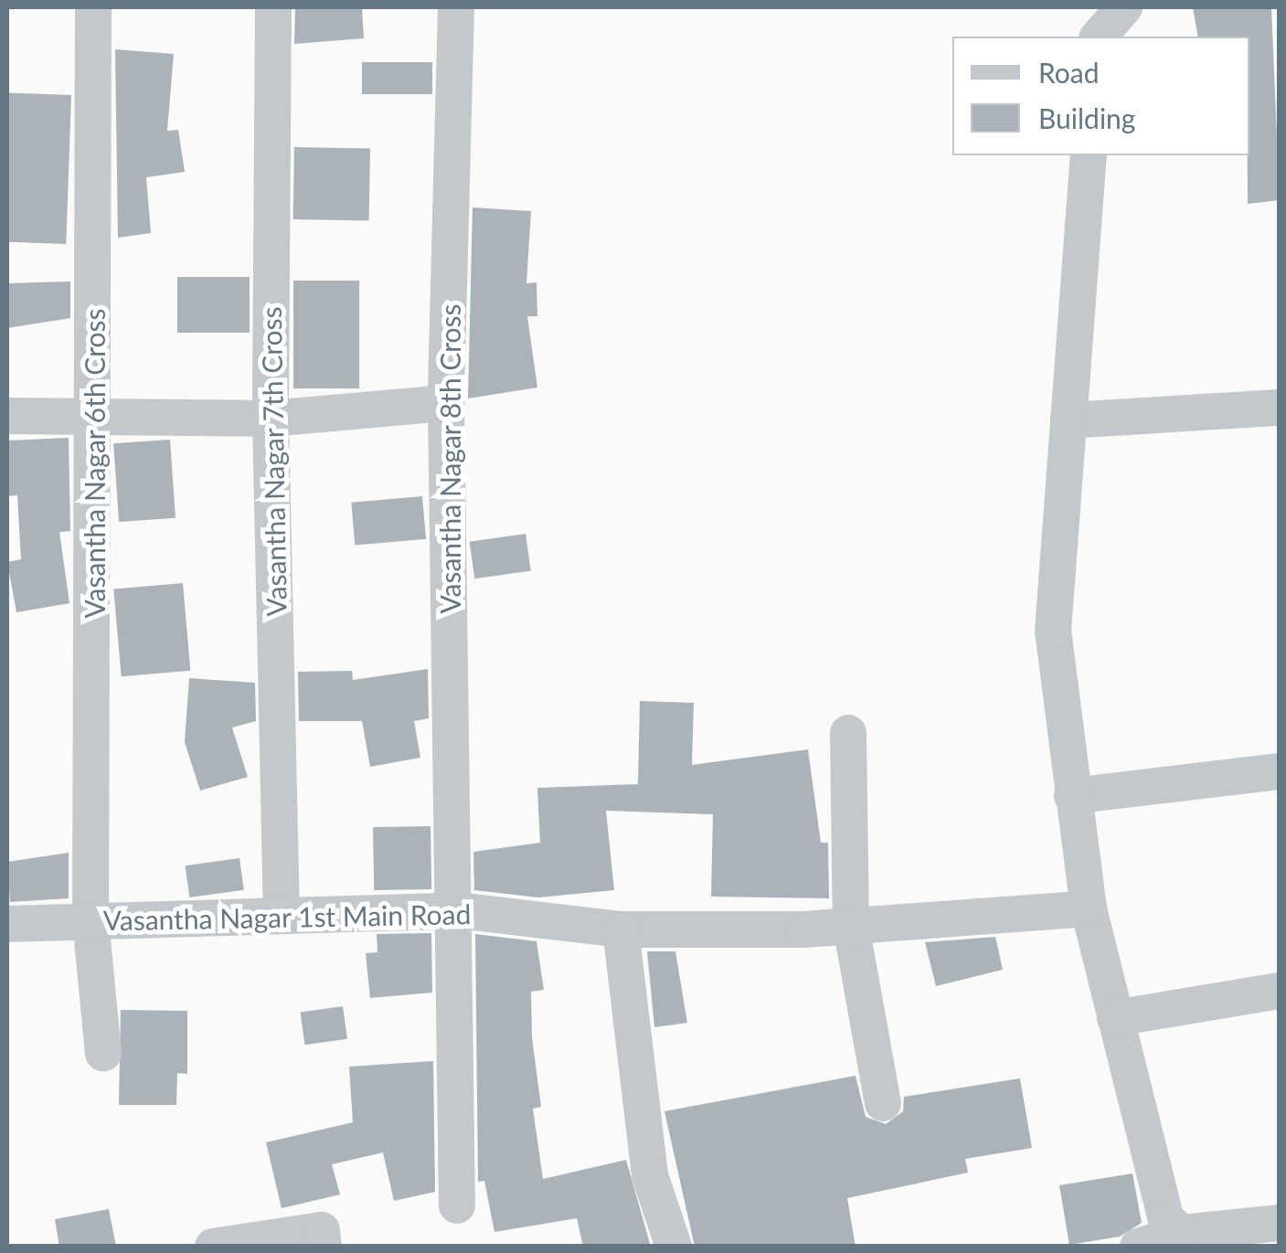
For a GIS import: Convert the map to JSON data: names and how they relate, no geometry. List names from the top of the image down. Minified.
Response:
{"streets":{"street":["Vasantha Nagar 8th Cross","Vasantha Nagar 7th Cross","Vasantha Nagar 6th Cross","Vasantha Nagar 1st Main Road"]},"crossings":[["Vasantha Nagar 8th Cross","Vasantha Nagar 1st Main Road"],["Vasantha Nagar 7th Cross","Vasantha Nagar 1st Main Road"],["Vasantha Nagar 6th Cross","Vasantha Nagar 1st Main Road"]],"legend":["Road","Building"]}
